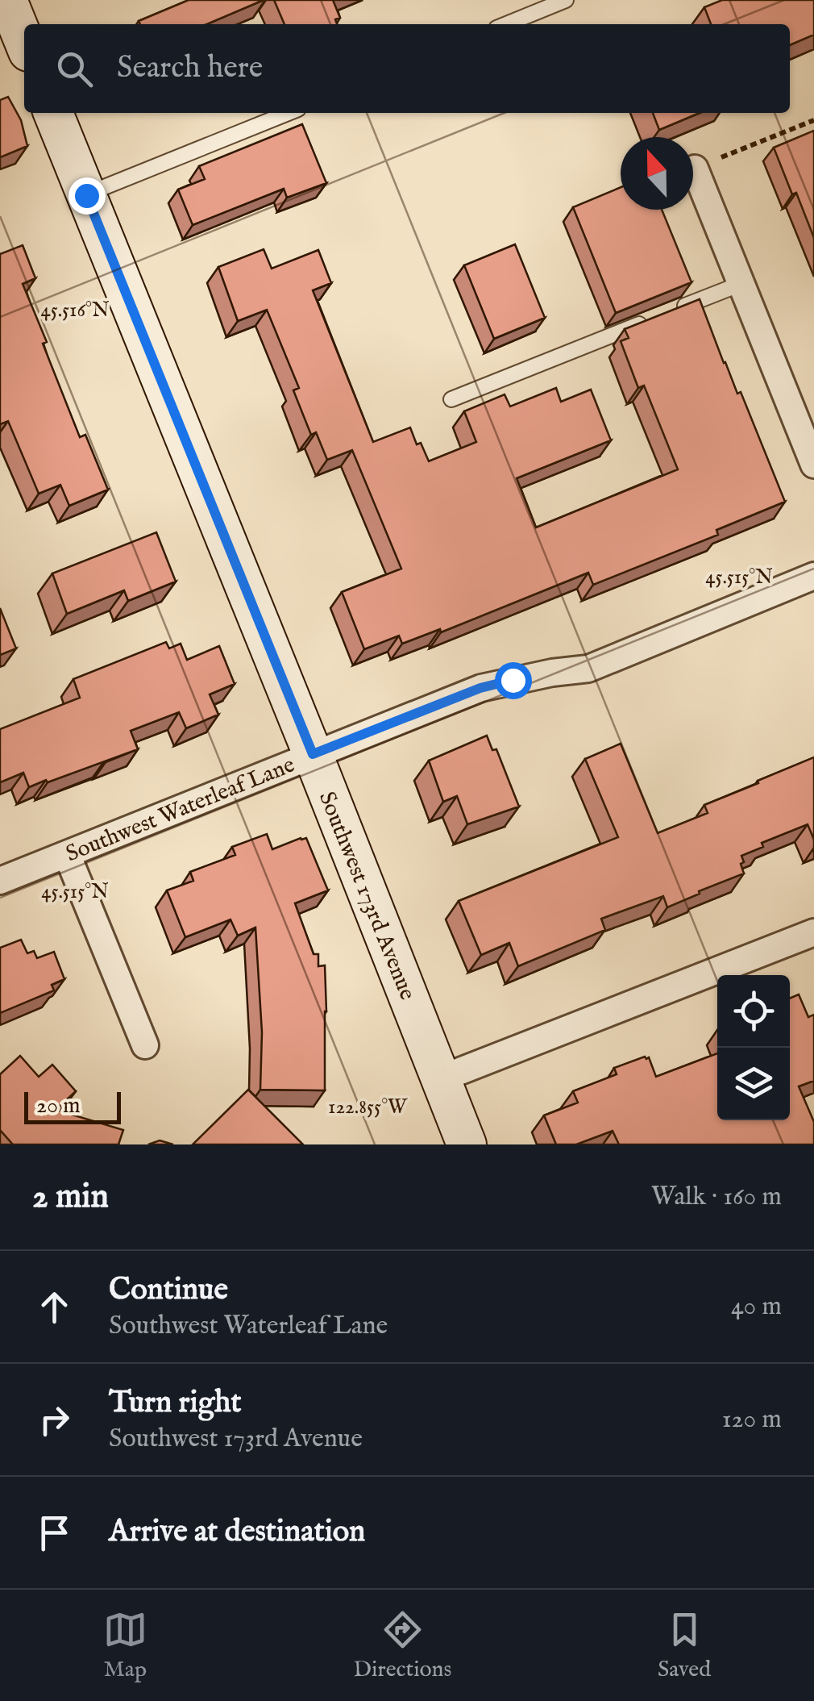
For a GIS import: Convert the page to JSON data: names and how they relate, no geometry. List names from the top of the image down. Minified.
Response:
{"streets":{"street":["Southwest Waterleaf Lane","Southwest 173rd Avenue"]},"crossings":[["Southwest Waterleaf Lane","Southwest 173rd Avenue"]],"scale_bar":"20 m","north":"top","page":{"search":"Search here","scale":"20 m","heading":["2 min","Walk · 160 m"],"list":[["Continue","Southwest Waterleaf Lane","40 m"],["Turn right","Southwest 173rd Avenue","120 m"],"Arrive at destination"],"nav":["Map","Directions","Saved"]},"coordinates":["45.516°N","45.515°N","122.855°W"]}
